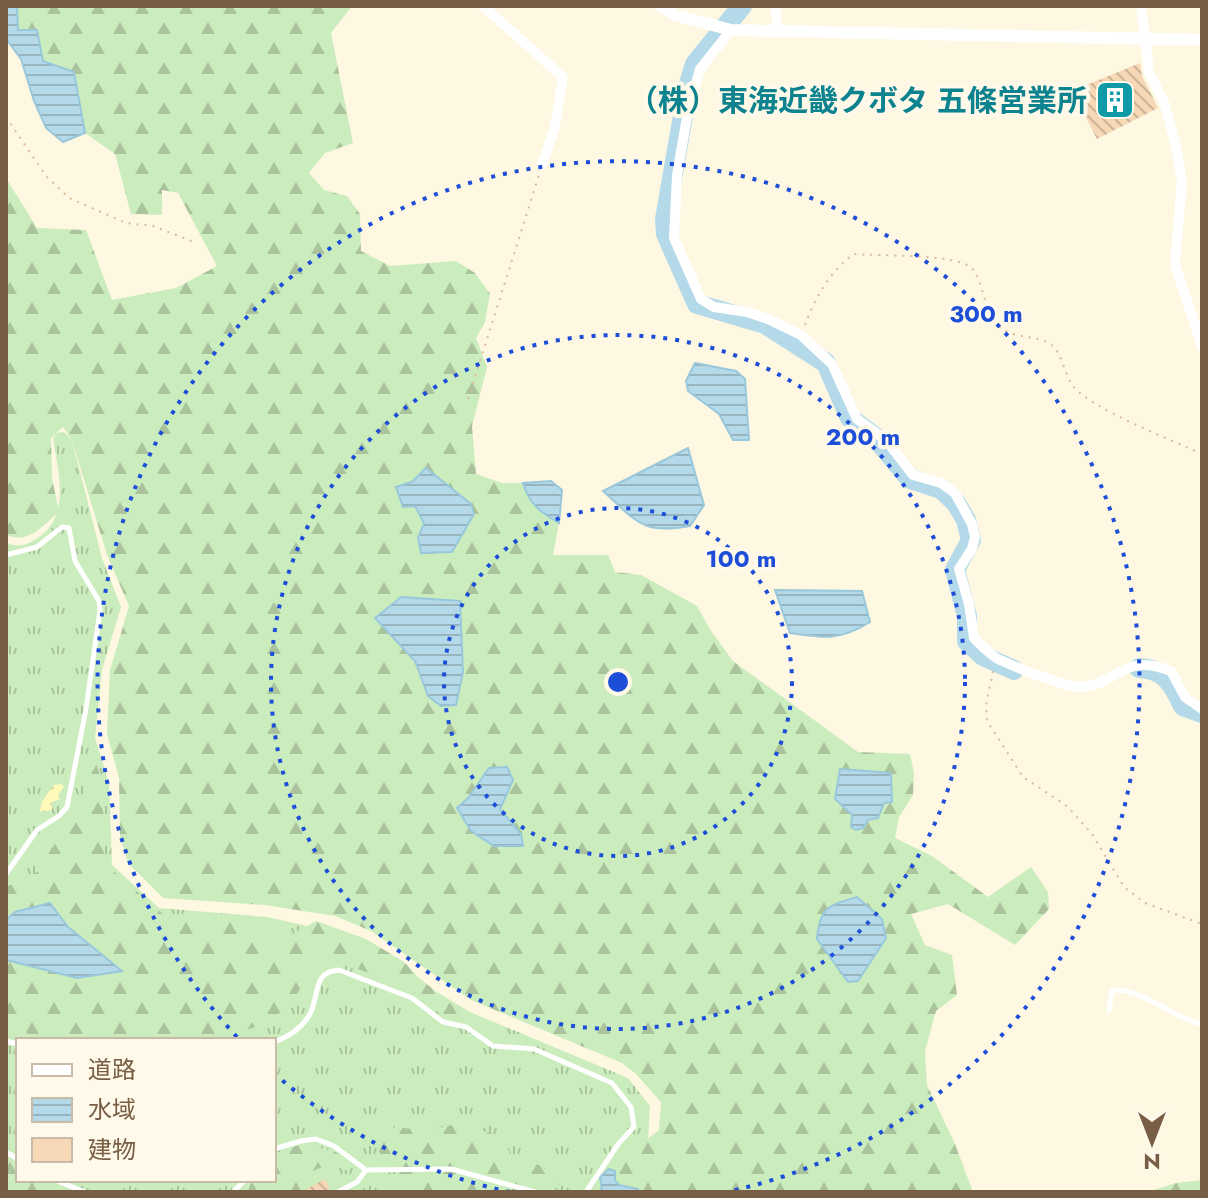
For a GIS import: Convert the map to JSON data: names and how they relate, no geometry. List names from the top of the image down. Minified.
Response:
{"places":{"building":["（株）東海近畿クボタ 五條営業所"]},"legend":["道路","水域","建物"],"north":"bottom","rings":["300 m","200 m","100 m"]}
